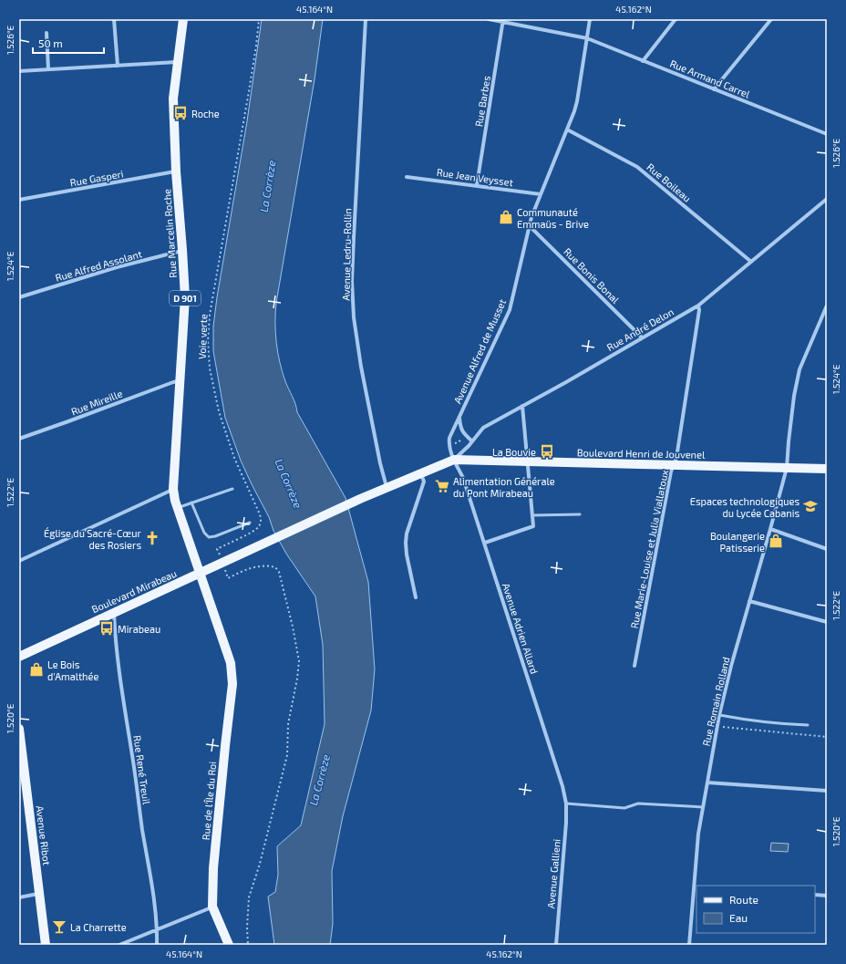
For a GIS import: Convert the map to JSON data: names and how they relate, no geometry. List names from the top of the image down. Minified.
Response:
{"streets":{"main road":["Rue Marcelin Roche","D 901","Boulevard Henri de Jouvenel","Boulevard Mirabeau","Rue de l'Île du Roi","Avenue Ribot"],"street":["Rue Armand Carrel","Rue Barbes","Rue Jean Veysset","Rue Gasperi","Rue Boileau","Avenue Ledru-Rollin","Rue Alfred Assolant","Rue Bonis Bonal","Rue André Delon","Avenue Alfred de Musset","Rue Mireille","Rue Marie-Louise et Julia Viallatoux","Avenue Adrien Allard","Rue Romain Rolland","Rue René Treuil","Avenue Gallieni"],"path":["Voie verte"]},"crossings":[["Rue Armand Carrel","Rue Barbes"],["Rue Armand Carrel","Avenue Alfred de Musset"],["Rue Barbes","Rue Jean Veysset"],["Rue Jean Veysset","Avenue Alfred de Musset"],["Rue Gasperi","Rue Marcelin Roche"],["Rue Boileau","Rue André Delon"],["Rue Boileau","Avenue Alfred de Musset"],["Rue Marcelin Roche","Rue Alfred Assolant"],["Rue Marcelin Roche","Rue Mireille"],["Rue Marcelin Roche","Boulevard Mirabeau"],["Rue Marcelin Roche","Rue de l'Île du Roi"],["Avenue Ledru-Rollin","Boulevard Mirabeau"],["Rue Bonis Bonal","Rue André Delon"],["Rue Bonis Bonal","Avenue Alfred de Musset"],["Rue André Delon","Boulevard Henri de Jouvenel"],["Rue André Delon","Rue Marie-Louise et Julia Viallatoux"],["Rue André Delon","Avenue Adrien Allard"],["Voie verte","Boulevard Mirabeau"],["Boulevard Henri de Jouvenel","Rue Marie-Louise et Julia Viallatoux"],["Boulevard Henri de Jouvenel","Avenue Adrien Allard"],["Boulevard Henri de Jouvenel","Rue Romain Rolland"],["Boulevard Mirabeau","Rue René Treuil"],["Boulevard Mirabeau","Rue de l'Île du Roi"],["Avenue Adrien Allard","Avenue Gallieni"]],"water":["La Corrèze"],"places":{"bus stop":["Roche","La Bouvie","Mirabeau"],"shop":["Communauté Emmaüs - Brive","Boulangerie Patisserie","Le Bois d'Amalthée"],"supermarket":["Alimentation Générale du Pont Mirabeau"],"school or university":["Espaces technologiques du Lycée Cabanis"],"church":["Église du Sacré-Cœur des Rosiers"],"bar":["La Charrette"]},"legend":["Route","Eau"],"scale_bar":"50 m","coordinates":["45.164°N","45.162°N","1.526°E","1.524°E","1.522°E","1.520°E"]}
